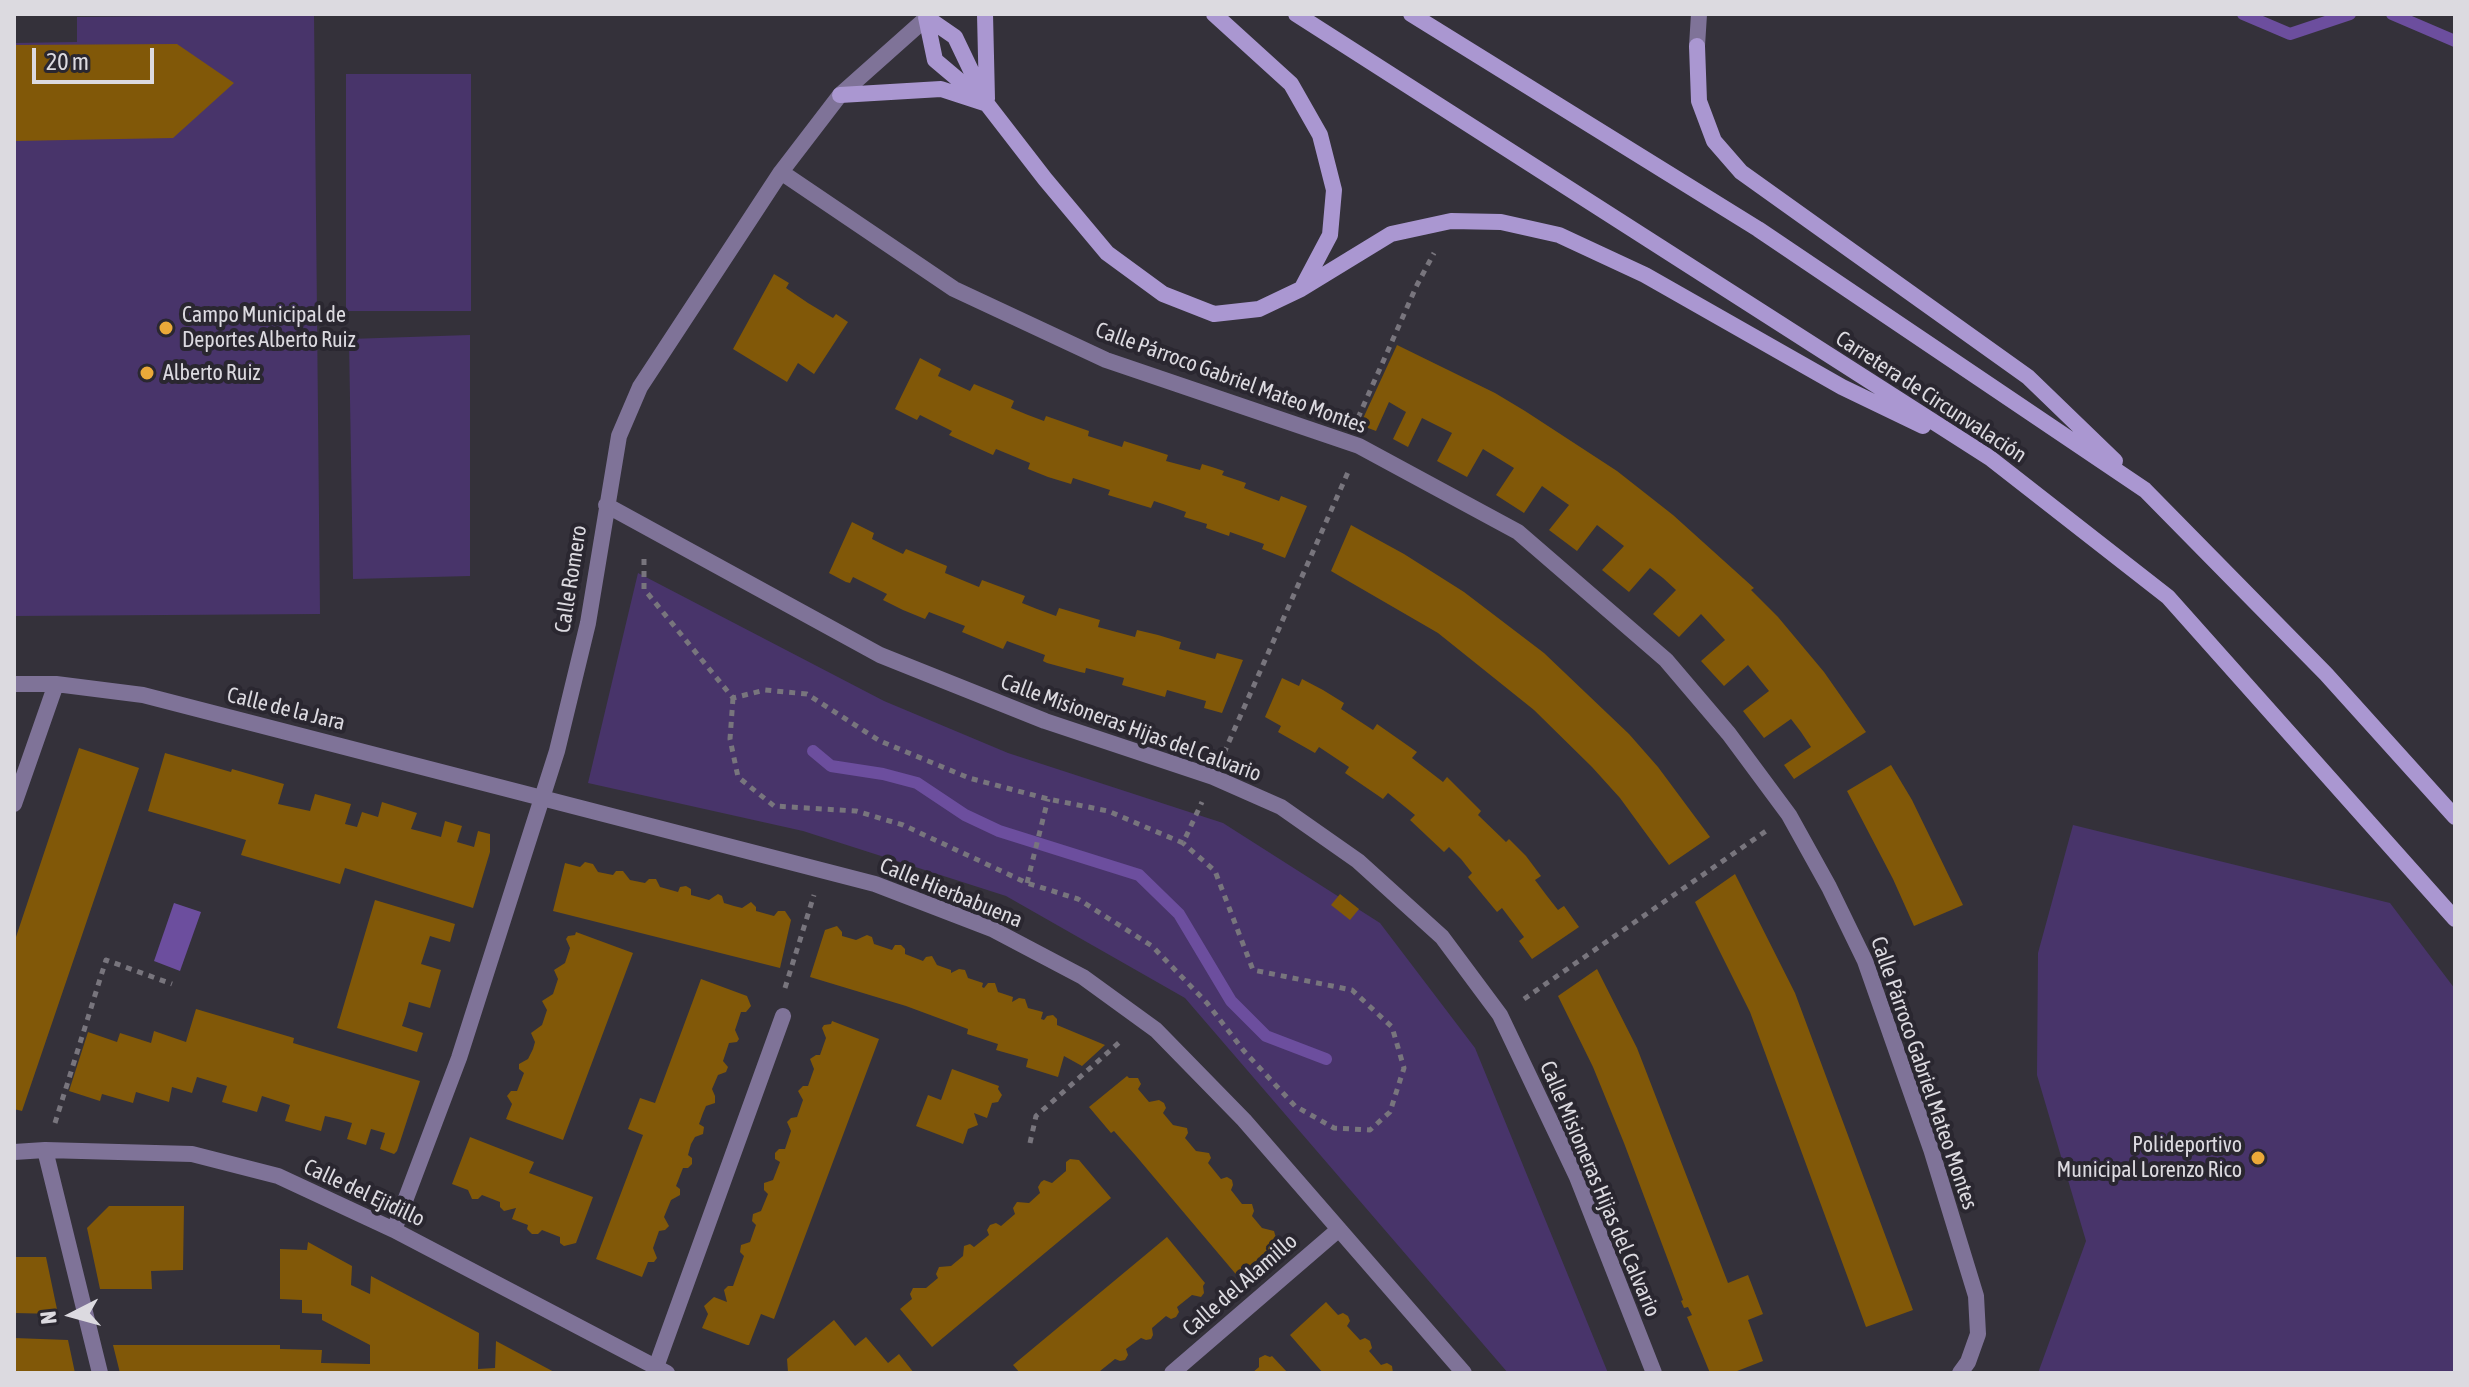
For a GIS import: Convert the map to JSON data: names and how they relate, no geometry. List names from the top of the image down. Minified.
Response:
{"streets":{"main road":["Carretera de Circunvalación"],"street":["Calle Párroco Gabriel Mateo Montes","Calle Romero","Calle de la Jara","Calle Misioneras Hijas del Calvario","Calle Hierbabuena","Calle del Ejidillo","Calle del Alamillo"]},"crossings":[["Calle Párroco Gabriel Mateo Montes","Calle Romero"],["Calle Romero","Calle de la Jara"],["Calle Romero","Calle Misioneras Hijas del Calvario"],["Calle Romero","Calle Hierbabuena"],["Calle Romero","Calle del Ejidillo"],["Calle de la Jara","Calle Hierbabuena"],["Calle Hierbabuena","Calle del Alamillo"]],"places":["Campo Municipal de Deportes Alberto Ruiz","Alberto Ruiz","Polideportivo Municipal Lorenzo Rico"],"scale_bar":"20 m","north":"left"}
